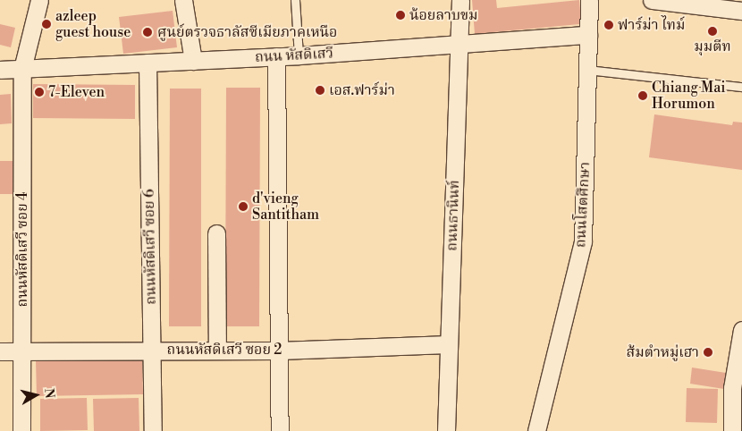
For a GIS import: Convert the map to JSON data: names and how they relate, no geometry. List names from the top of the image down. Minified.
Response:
{"streets":{"street":["ถนน หัสดิเสวี","ถนนโสตศึกษา","ถนนธานินท์","ถนนหัสดิเสวี ซอย 6","ถนนหัสดิเสวี ซอย 4","ถนนหัสดิเสวี ซอย 2"]},"crossings":[["ถนน หัสดิเสวี","ถนนโสตศึกษา"],["ถนน หัสดิเสวี","ถนนธานินท์"],["ถนน หัสดิเสวี","ถนนหัสดิเสวี ซอย 6"],["ถนน หัสดิเสวี","ถนนหัสดิเสวี ซอย 4"],["ถนนธานินท์","ถนนหัสดิเสวี ซอย 2"],["ถนนหัสดิเสวี ซอย 6","ถนนหัสดิเสวี ซอย 2"],["ถนนหัสดิเสวี ซอย 4","ถนนหัสดิเสวี ซอย 2"]],"places":["น้อยลาบขม","azleep guest house","ฟาร์ม่า ไทม์","มุมตีท","ศูนย์ตรวจธาลัสซีเมียภาคเหนือ","เอส.ฟาร์ม่า","7-Eleven","Chiang Mai Horumon","d'vieng Santitham","ส้มตำหมู่เฮา"],"north":"right"}
